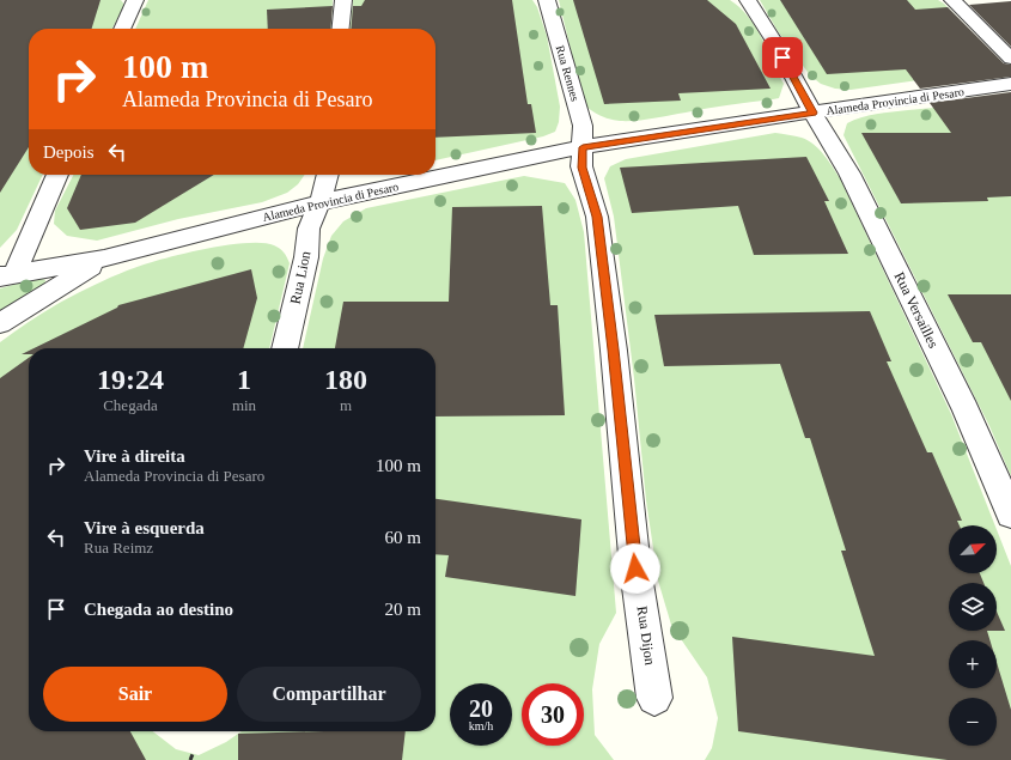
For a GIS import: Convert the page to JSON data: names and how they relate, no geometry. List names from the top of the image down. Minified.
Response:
{"streets":{"street":["Rua Rennes","Alameda Provincia di Pesaro","Rua Lion","Rua Versailles","Rua Dijon"]},"crossings":[["Rua Rennes","Alameda Provincia di Pesaro"],["Rua Rennes","Rua Dijon"],["Alameda Provincia di Pesaro","Rua Lion"],["Alameda Provincia di Pesaro","Rua Versailles"],["Alameda Provincia di Pesaro","Rua Dijon"]],"north":"top right","page":{"turn":["100 m","Alameda Provincia di Pesaro"],"then":"Depois","eta":["19:24","Chegada","1","min","180","m"],"list":[{"name":"Vire à direita","note":"Alameda Provincia di Pesaro","value":"100 m"},{"name":"Vire à esquerda","note":"Rua Reimz","value":"60 m"},{"name":"Chegada ao destino","value":"20 m"}],"map_buttons":["+","−"],"buttons":["Sair","Compartilhar"],"speed":"20 km/h","limit":"30"}}
